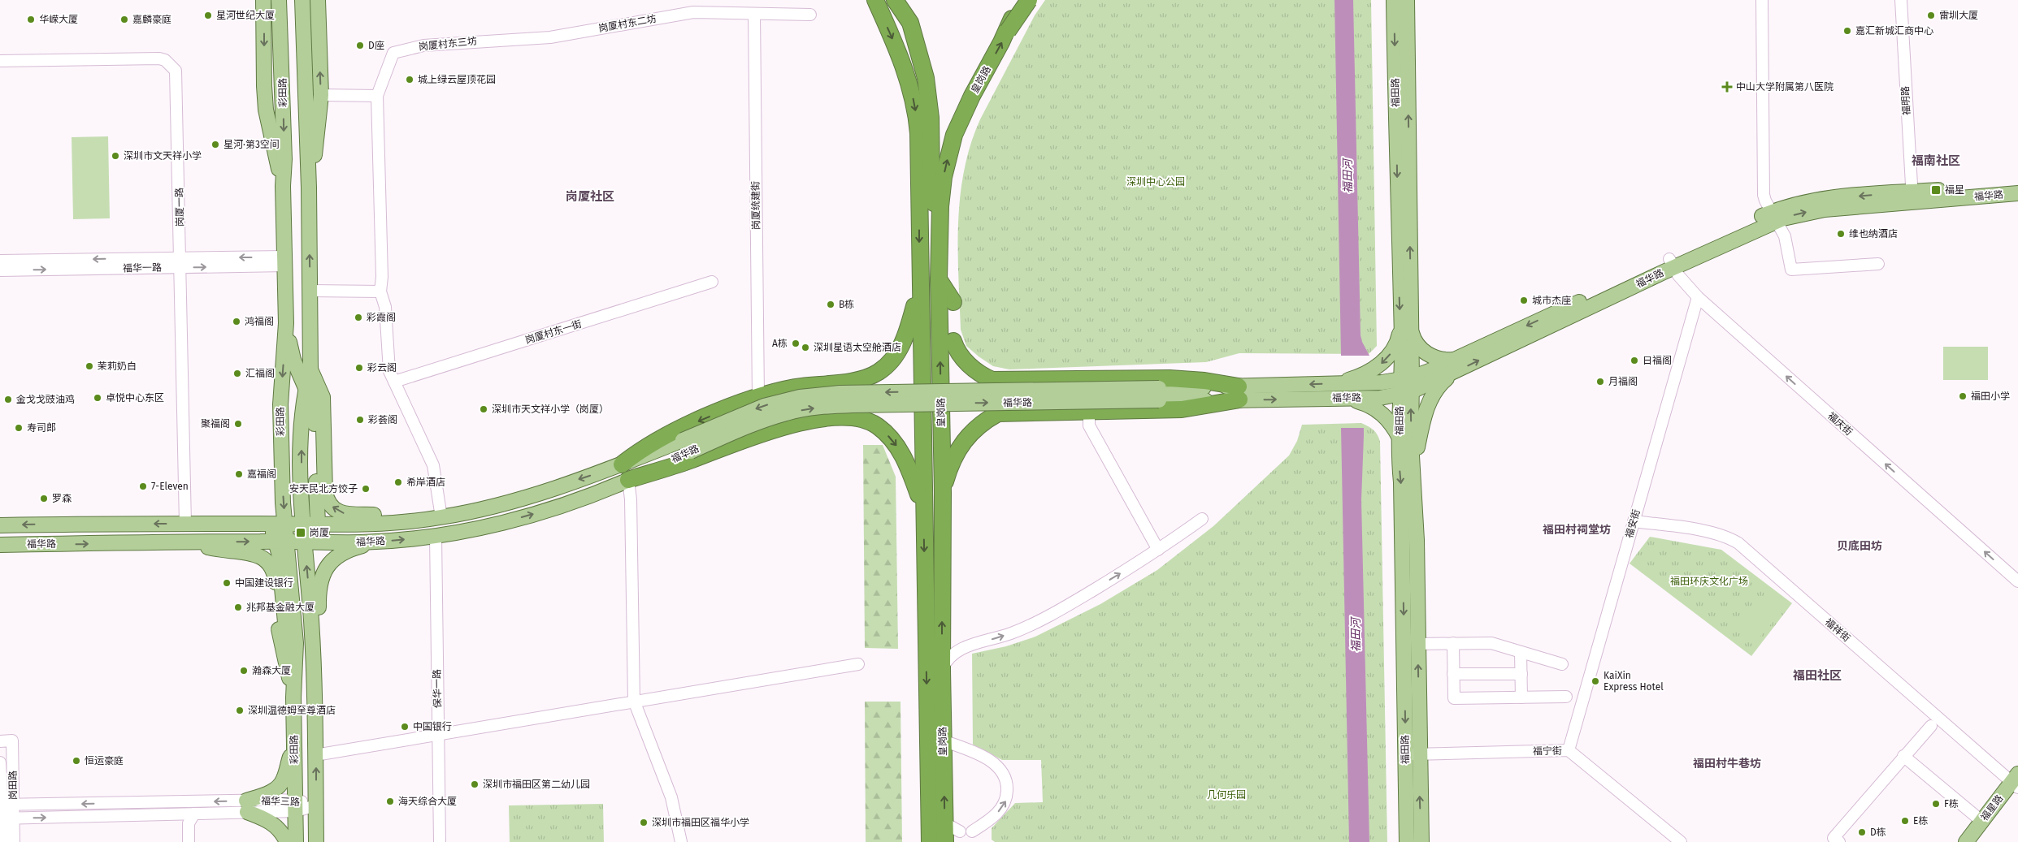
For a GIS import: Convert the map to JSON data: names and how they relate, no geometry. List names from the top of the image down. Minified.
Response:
{"streets":{"highway":["皇岗路"],"main road":["彩田路","福田路","福华路","福星路"],"street":["岗厦村东二坊","岗厦村东三坊","福明路","岗厦统建街","岗厦一路","福华一路","岗厦村东一街","福庆街","福安街","福祥街","保华一路","福宁街","岗田路","福华三路"]},"crossings":[["岗厦村东二坊","岗厦村东三坊"],["岗厦村东二坊","岗厦统建街"],["彩田路","福华路"],["彩田路","福华一路"],["彩田路","福华三路"],["福田路","福华路"],["福田路","福宁街"],["福明路","福华路"],["福华路","岗厦一路"],["福华路","福庆街"],["福华路","保华一路"],["岗厦一路","福华一路"],["福庆街","福安街"],["福安街","福祥街"],["福安街","福宁街"],["福祥街","福星路"],["岗田路","福华三路"]],"one_way":["福庆街"],"districts":["福南社区","岗厦社区","福田村祠堂坊","贝底田坊","福田社区","福田村牛巷坊"],"water":["福田河"],"parks":["深圳中心公园","福田环庆文化广场","几何乐园"],"places":{"other":["星河世纪大厦","雷圳大厦","华嵘大厦","嘉麟豪庭","嘉汇新城汇商中心","D座","城上绿云屋顶花园","星河·第3空间","深圳市文天祥小学","维也纳酒店","城市杰座","B栋","彩霞阁","鸿福阁","A栋","深圳星语太空舱酒店","日福阁","茉莉奶白","彩云阁","汇福阁","月福阁","福田小学","卓悦中心东区","金戈戈豉油鸡","深圳市天文祥小学（岗厦）","彩荟阁","聚福阁","寿司郎","嘉福阁","希岸酒店","7-Eleven","安天民北方饺子","罗森","中国建设银行","兆邦基金融大厦","瀚森大厦","KaiXin Express Hotel","深圳温德姆至尊酒店","中国银行","恒运豪庭","深圳市福田区第二幼儿园","海天综合大厦","F栋","E栋","深圳市福田区福华小学","D栋"],"health":["中山大学附属第八医院"],"transit":["福星","岗厦"]}}
